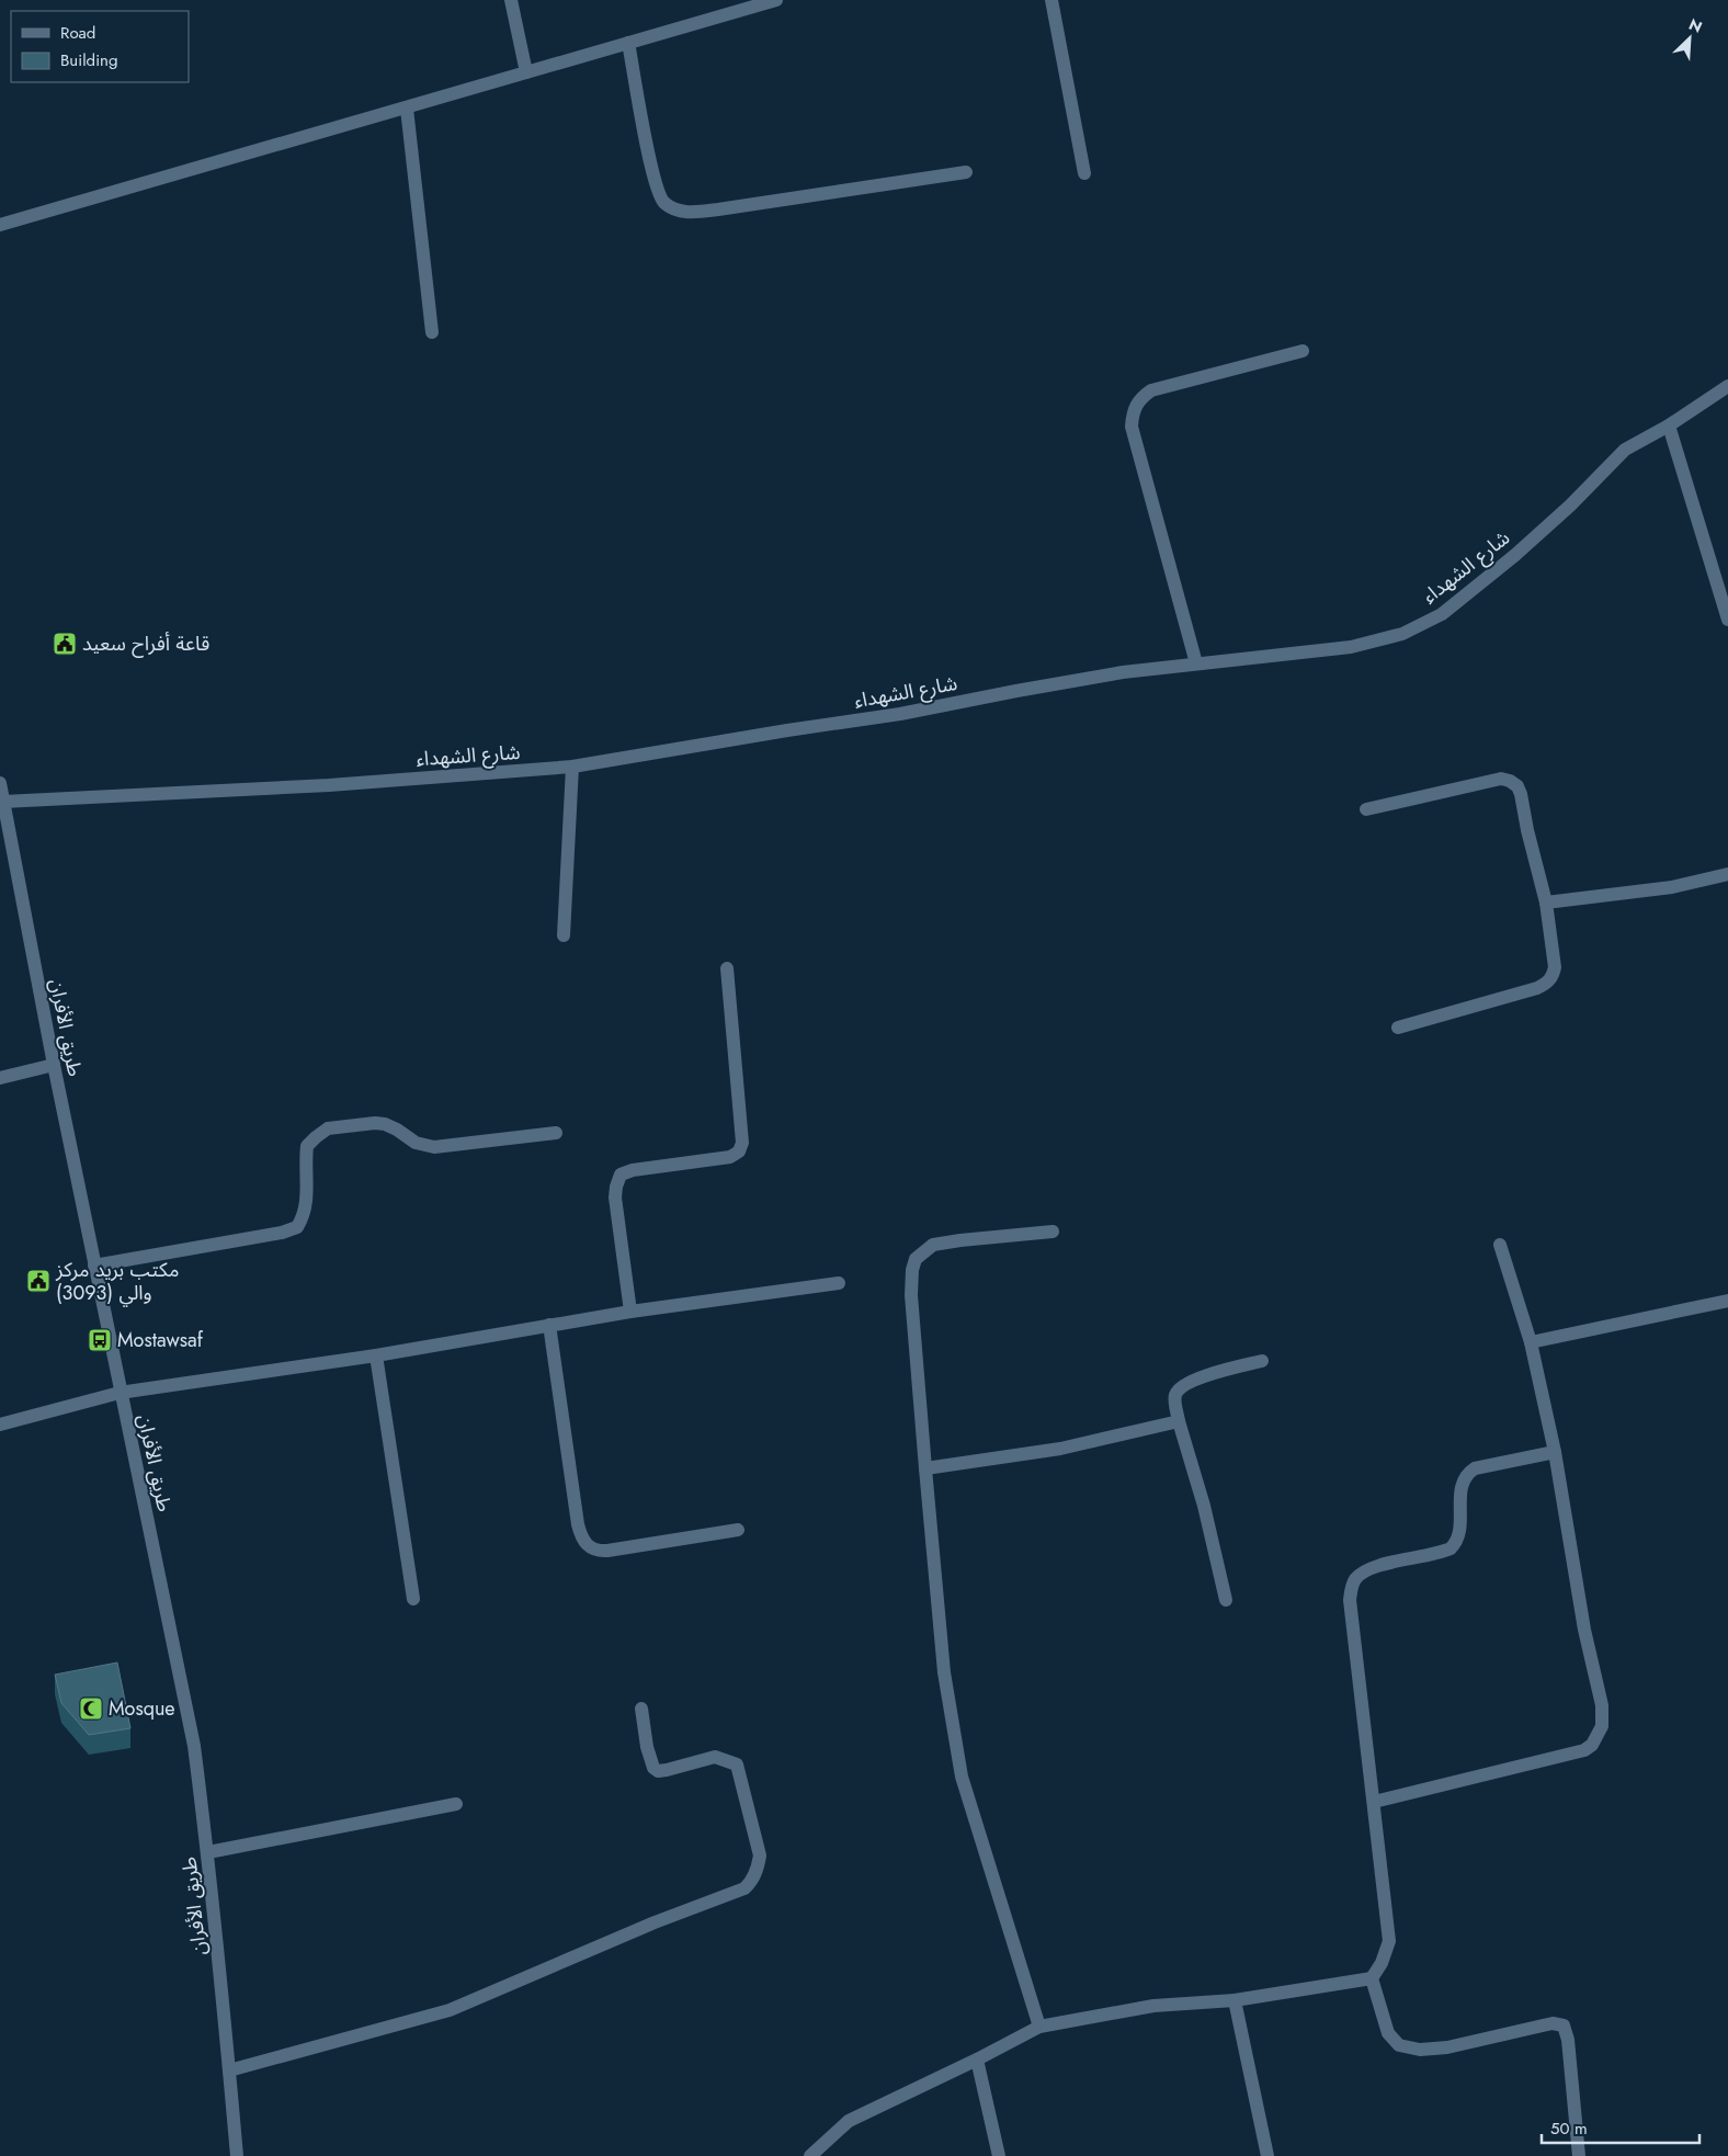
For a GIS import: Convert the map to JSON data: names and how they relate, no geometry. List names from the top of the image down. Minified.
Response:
{"streets":{"street":["شارع الشهداء","طريق الأفران"]},"crossings":[["شارع الشهداء","طريق الأفران"]],"places":{"public building":["قاعة أفراح سعيد","مكتب بريد مركز والي (3093)"],"bus stop":["Mostawsaf"],"mosque":["Mosque"]},"legend":["Road","Building"],"scale_bar":"50 m","north":"top right"}
